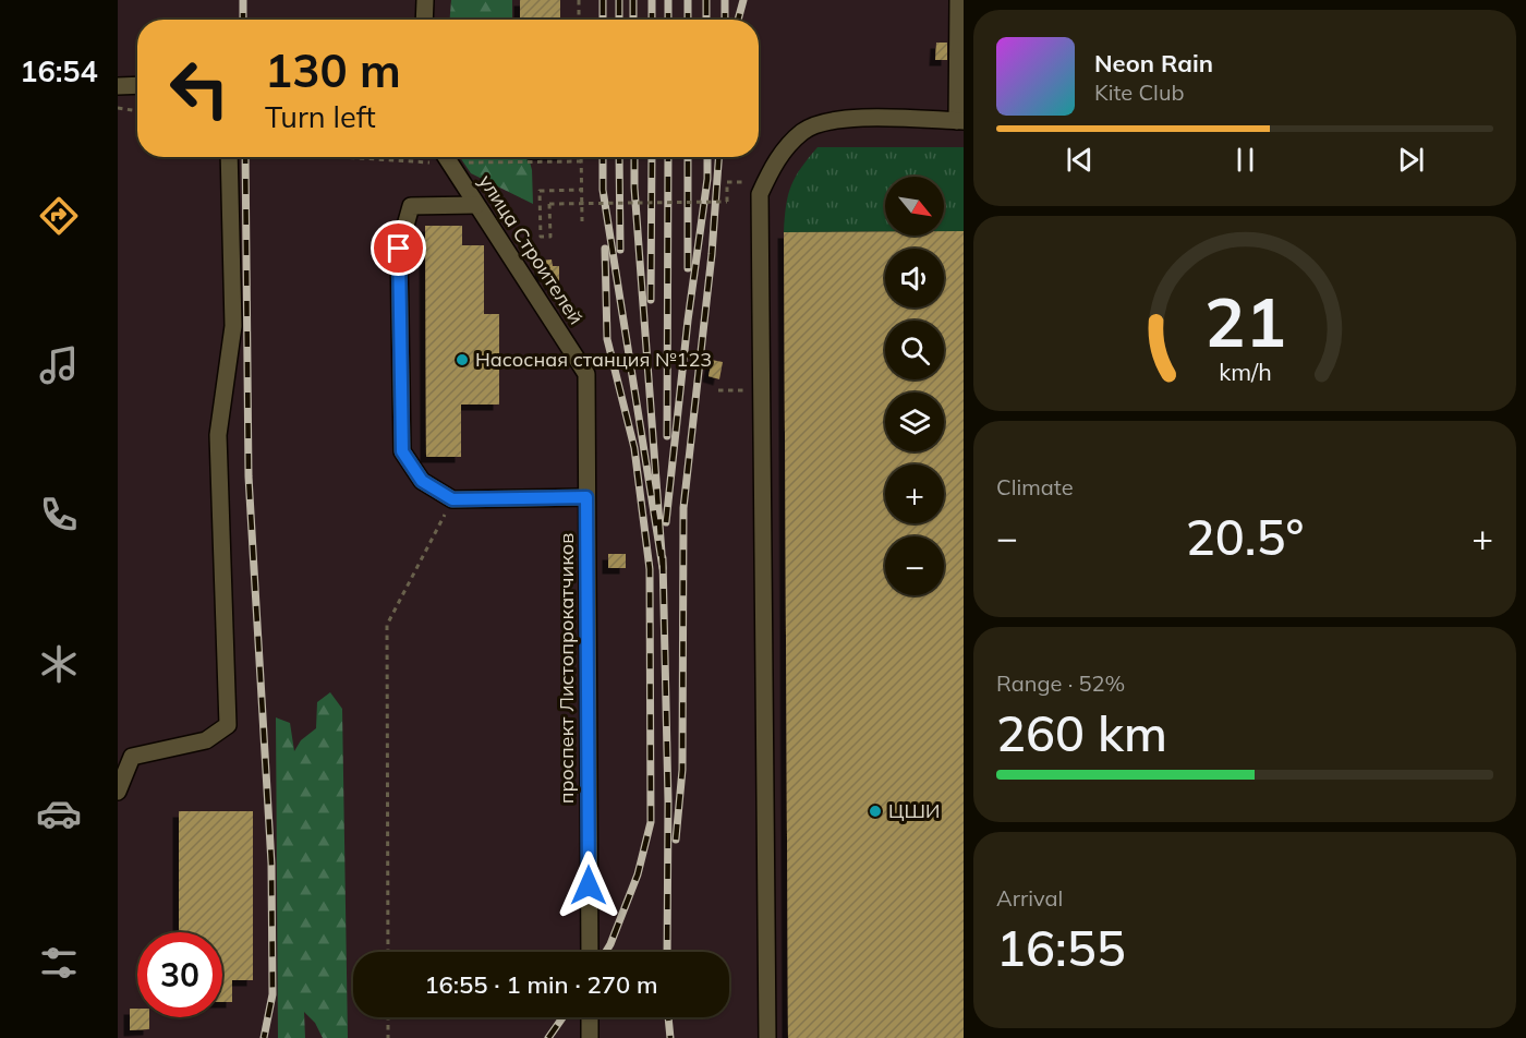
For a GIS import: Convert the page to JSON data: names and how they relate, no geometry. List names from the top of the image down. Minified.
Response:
{"streets":{"street":["улица Строителей","проспект Листопрокатчиков"]},"crossings":[["улица Строителей","проспект Листопрокатчиков"]],"places":["Насосная станция №123","ЦШИ"],"north":"bottom right","page":{"tabs":"16:54","turn":["130 m","Turn left"],"song":["Neon Rain","Kite Club"],"map_buttons":["+","−"],"tile":["Climate",["Range · 52%","260 km"],["Arrival","16:55"]],"heat":["−","20.5°","+"],"limit":"30","trip":"16:55 · 1 min · 270 m","gauge":["21","km/h"]}}
